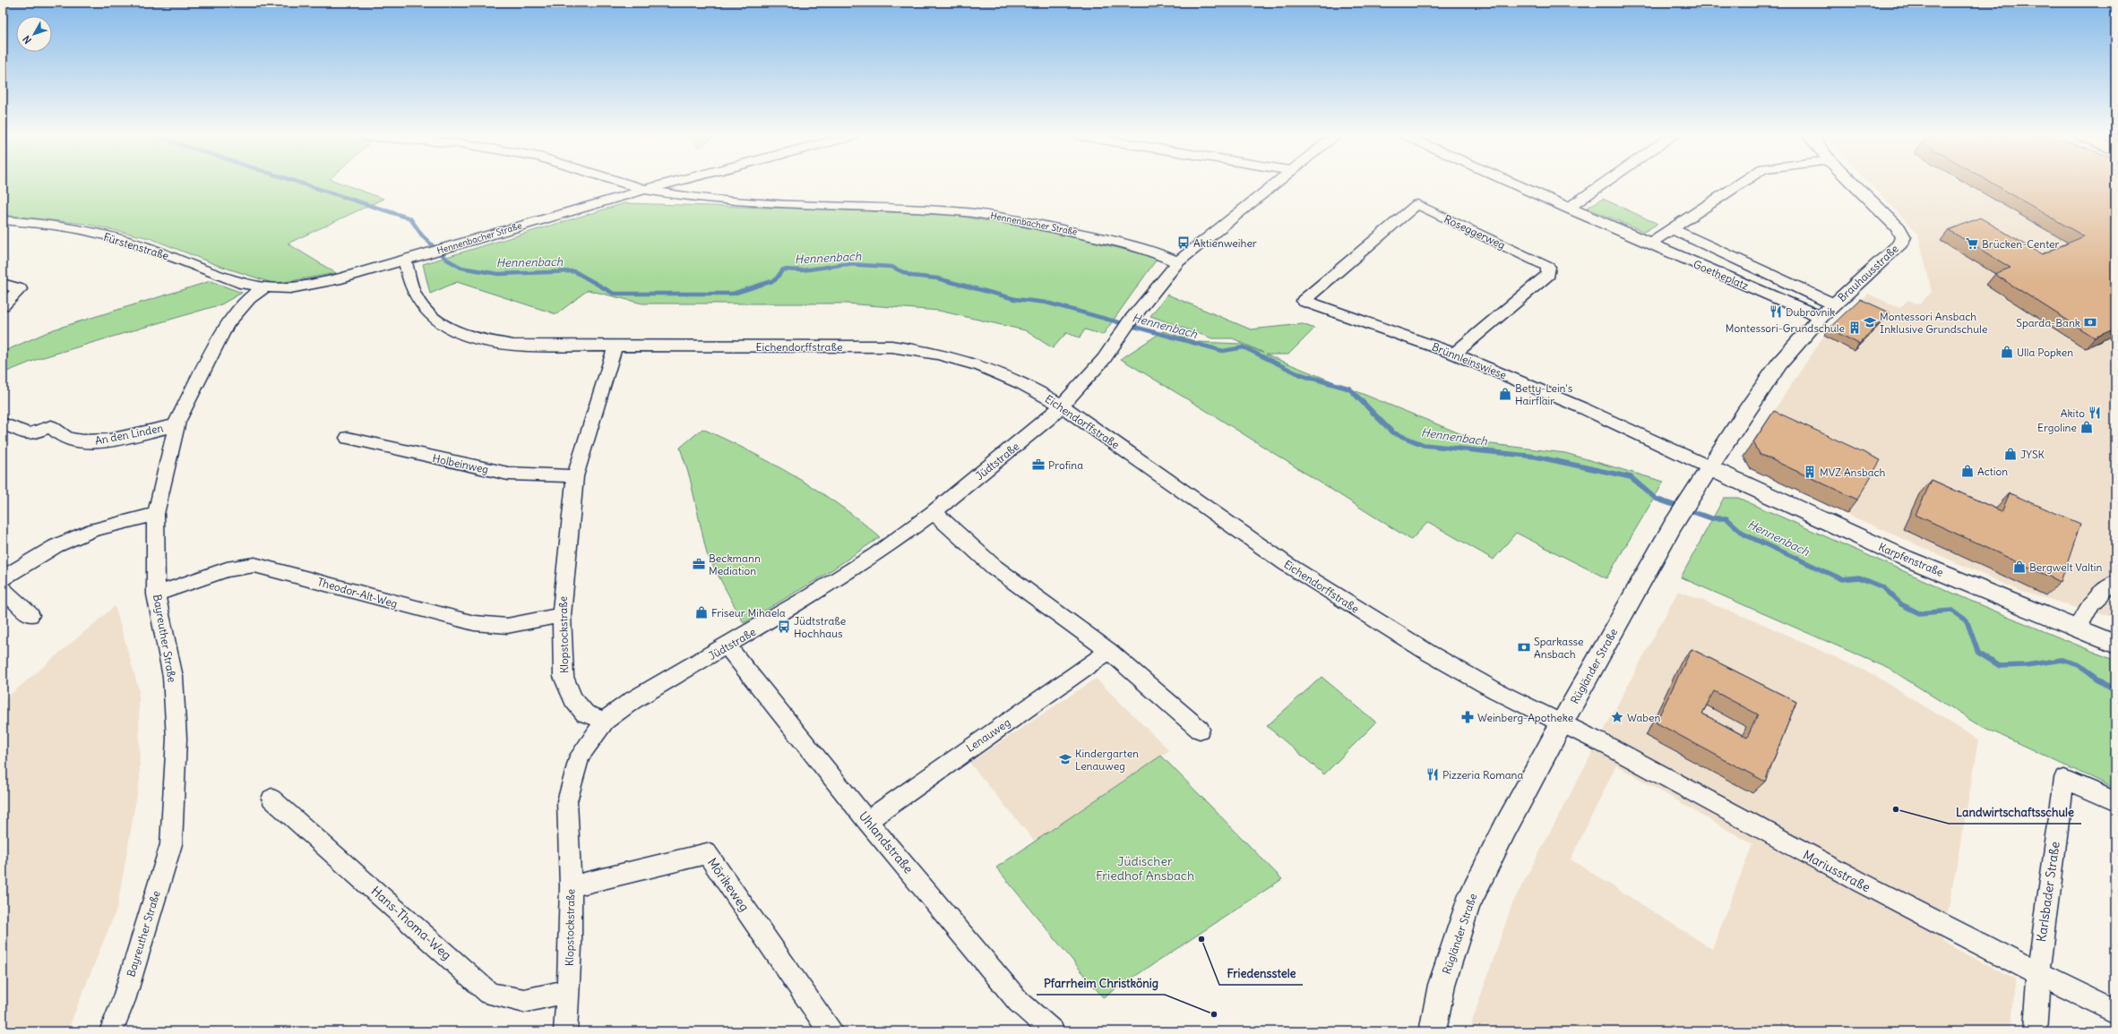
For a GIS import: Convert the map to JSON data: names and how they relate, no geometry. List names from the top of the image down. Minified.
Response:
{"streets":{"main road":["Brauhausstraße","Karpfenstraße","Rügländer Straße"],"street":["Hennenbacher Straße","Roseggerweg","Fürstenstraße","Goetheplatz","Eichendorffstraße","Brünnleinswiese","An den Linden","Jüdtstraße","Holbeinweg","Theodor-Alt-Weg","Klopstockstraße","Bayreuther Straße","Lenauweg","Uhlandstraße","Mariusstraße","Mörikeweg","Karlsbader Straße","Hans-Thoma-Weg"]},"crossings":[["Hennenbacher Straße","Fürstenstraße"],["Hennenbacher Straße","Eichendorffstraße"],["Hennenbacher Straße","Jüdtstraße"],["Hennenbacher Straße","Bayreuther Straße"],["Roseggerweg","Brünnleinswiese"],["Fürstenstraße","Bayreuther Straße"],["Brauhausstraße","Goetheplatz"],["Brauhausstraße","Brünnleinswiese"],["Brauhausstraße","Karpfenstraße"],["Brauhausstraße","Rügländer Straße"],["Eichendorffstraße","Jüdtstraße"],["Eichendorffstraße","Klopstockstraße"],["Eichendorffstraße","Rügländer Straße"],["Eichendorffstraße","Mariusstraße"],["Brünnleinswiese","Karpfenstraße"],["Brünnleinswiese","Rügländer Straße"],["An den Linden","Bayreuther Straße"],["Jüdtstraße","Klopstockstraße"],["Jüdtstraße","Uhlandstraße"],["Holbeinweg","Klopstockstraße"],["Karpfenstraße","Rügländer Straße"],["Theodor-Alt-Weg","Klopstockstraße"],["Theodor-Alt-Weg","Bayreuther Straße"],["Klopstockstraße","Mörikeweg"],["Klopstockstraße","Hans-Thoma-Weg"],["Rügländer Straße","Mariusstraße"],["Lenauweg","Uhlandstraße"],["Mariusstraße","Karlsbader Straße"]],"water":["Hennenbach"],"parks":["Jüdischer Friedhof Ansbach"],"places":{"bus stop":["Aktienweiher","Jüdtstraße Hochhaus"],"supermarket":["Brücken-Center"],"restaurant":["Dubrovnik","Akito","Pizzeria Romana"],"school or university":["Montessori Ansbach Inklusive Grundschule","Kindergarten Lenauweg"],"bank":["Sparda-Bank","Sparkasse Ansbach"],"building":["Montessori-Grundschule","MVZ Ansbach"],"shop":["Ulla Popken","Betty-Lein's Hairflair","Ergoline","JYSK","Action","Bergwelt Valtin","Friseur Mihaela"],"office":["Profina","Beckmann Mediation"],"pharmacy":["Weinberg-Apotheke"],"place":["Waben"],"other":["Landwirtschaftsschule","Friedensstele","Pfarrheim Christkönig"]},"north":"bottom left"}
